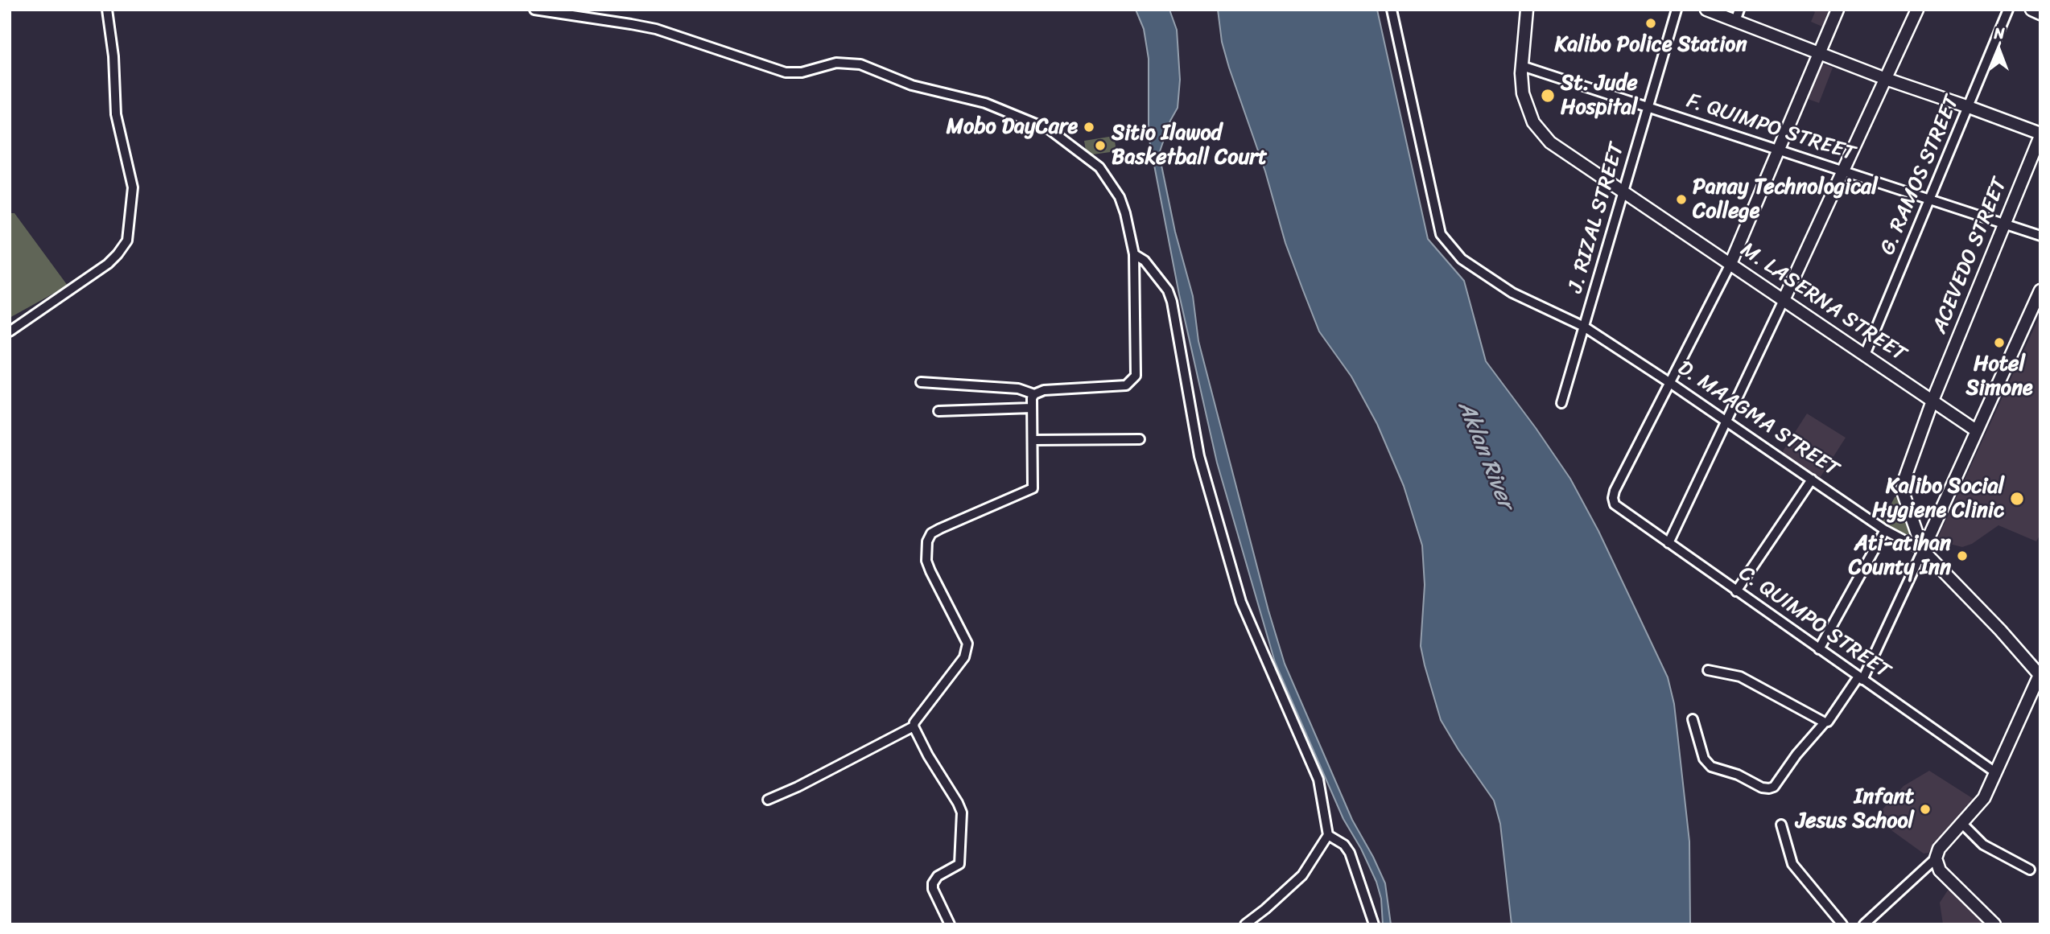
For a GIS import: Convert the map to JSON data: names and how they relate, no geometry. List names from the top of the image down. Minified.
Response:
{"streets":{"street":["F. QUIMPO STREET","G. RAMOS STREET","J. RIZAL STREET","ACEVEDO STREET","M. LASERNA STREET","D. MAAGMA STREET","C. QUIMPO STREET"]},"crossings":[["F. QUIMPO STREET","G. RAMOS STREET"],["F. QUIMPO STREET","J. RIZAL STREET"],["F. QUIMPO STREET","ACEVEDO STREET"],["F. QUIMPO STREET","M. LASERNA STREET"],["G. RAMOS STREET","M. LASERNA STREET"],["J. RIZAL STREET","M. LASERNA STREET"],["J. RIZAL STREET","D. MAAGMA STREET"],["ACEVEDO STREET","M. LASERNA STREET"],["ACEVEDO STREET","D. MAAGMA STREET"],["D. MAAGMA STREET","C. QUIMPO STREET"]],"water":["Aklan River"],"places":["Kalibo Police Station","St. Jude Hospital","Mobo DayCare","Sitio Ilawod Basketball Court","Panay Technological College","Hotel Simone","Kalibo Social Hygiene Clinic","Ati-atihan County Inn","Infant Jesus School"],"north":"top"}
